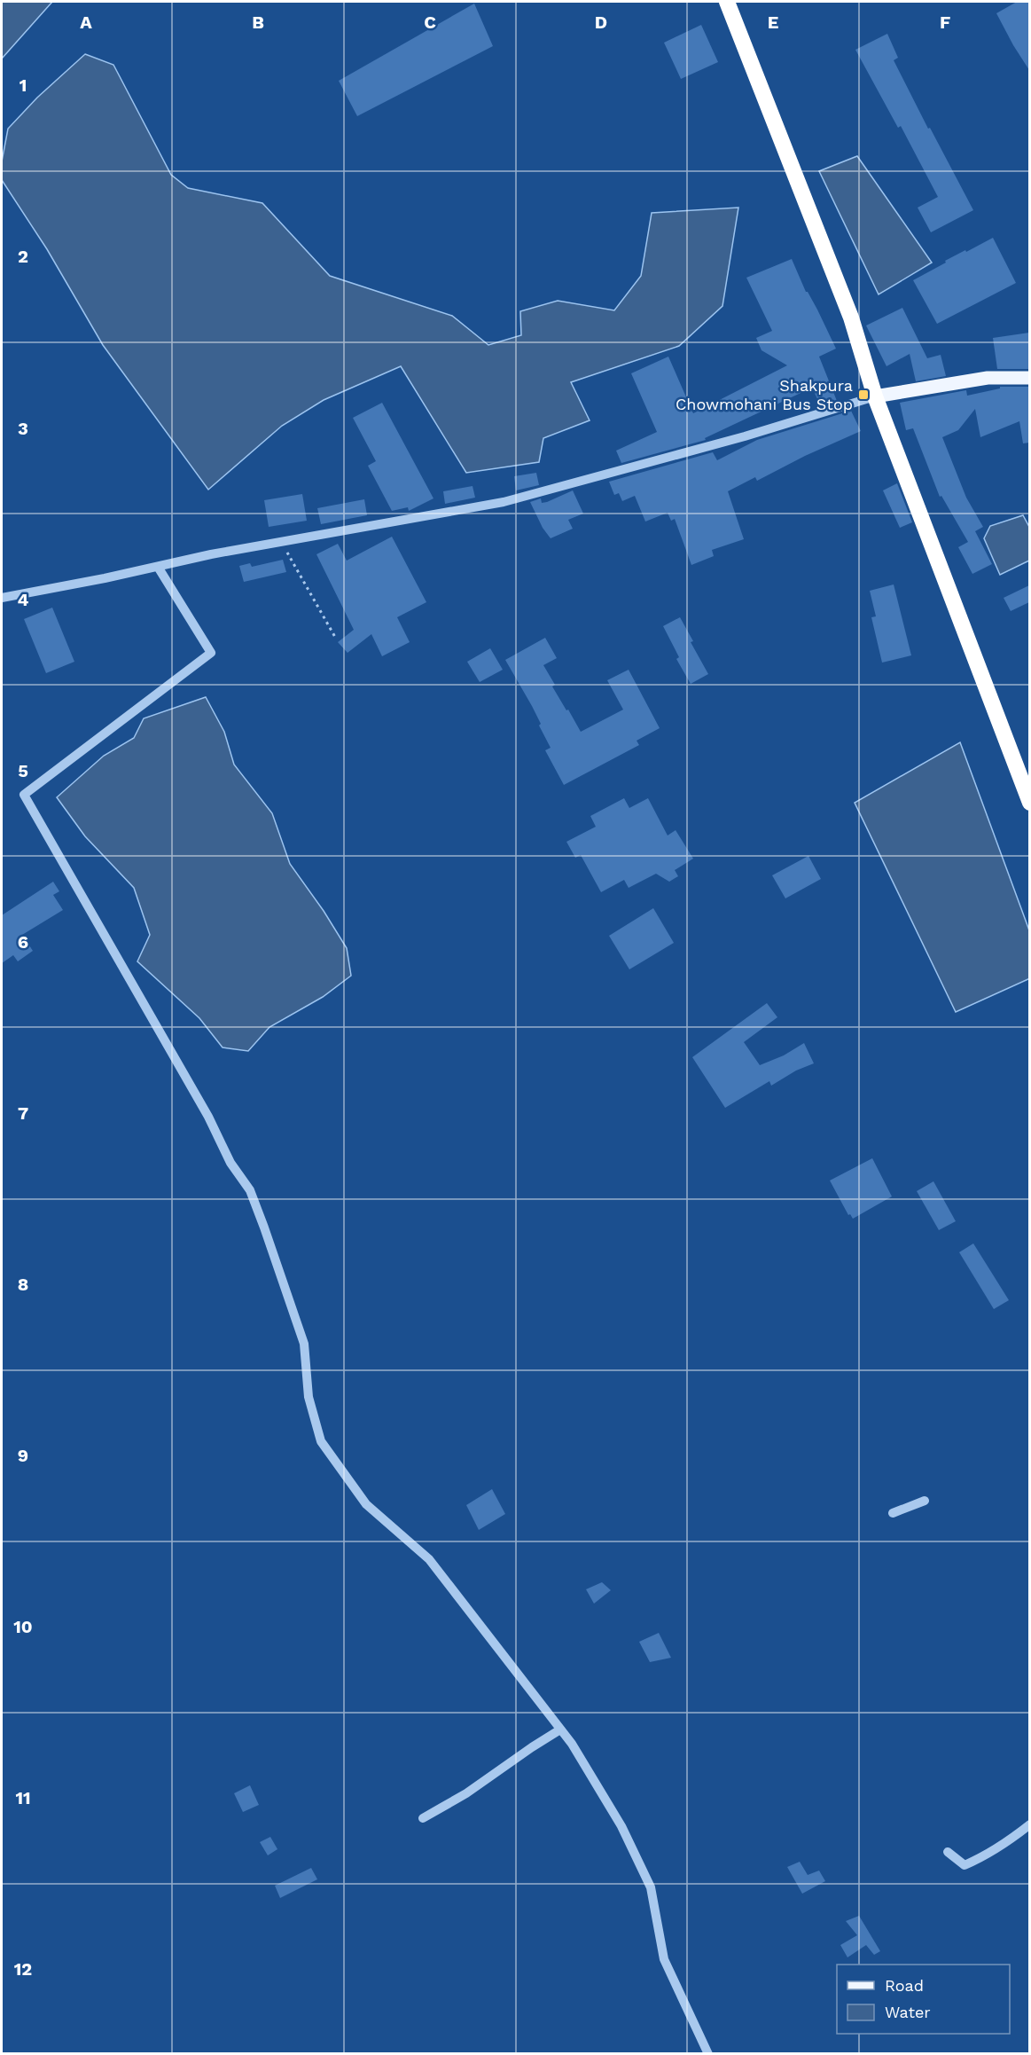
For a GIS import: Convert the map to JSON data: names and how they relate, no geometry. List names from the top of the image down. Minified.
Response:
{"places":{"transit":["Shakpura Chowmohani Bus Stop"]},"legend":["Road","Water"],"grid":{"columns":["A","B","C","D","E","F"],"rows":["1","2","3","4","5","6","7","8","9","10","11","12"]}}
